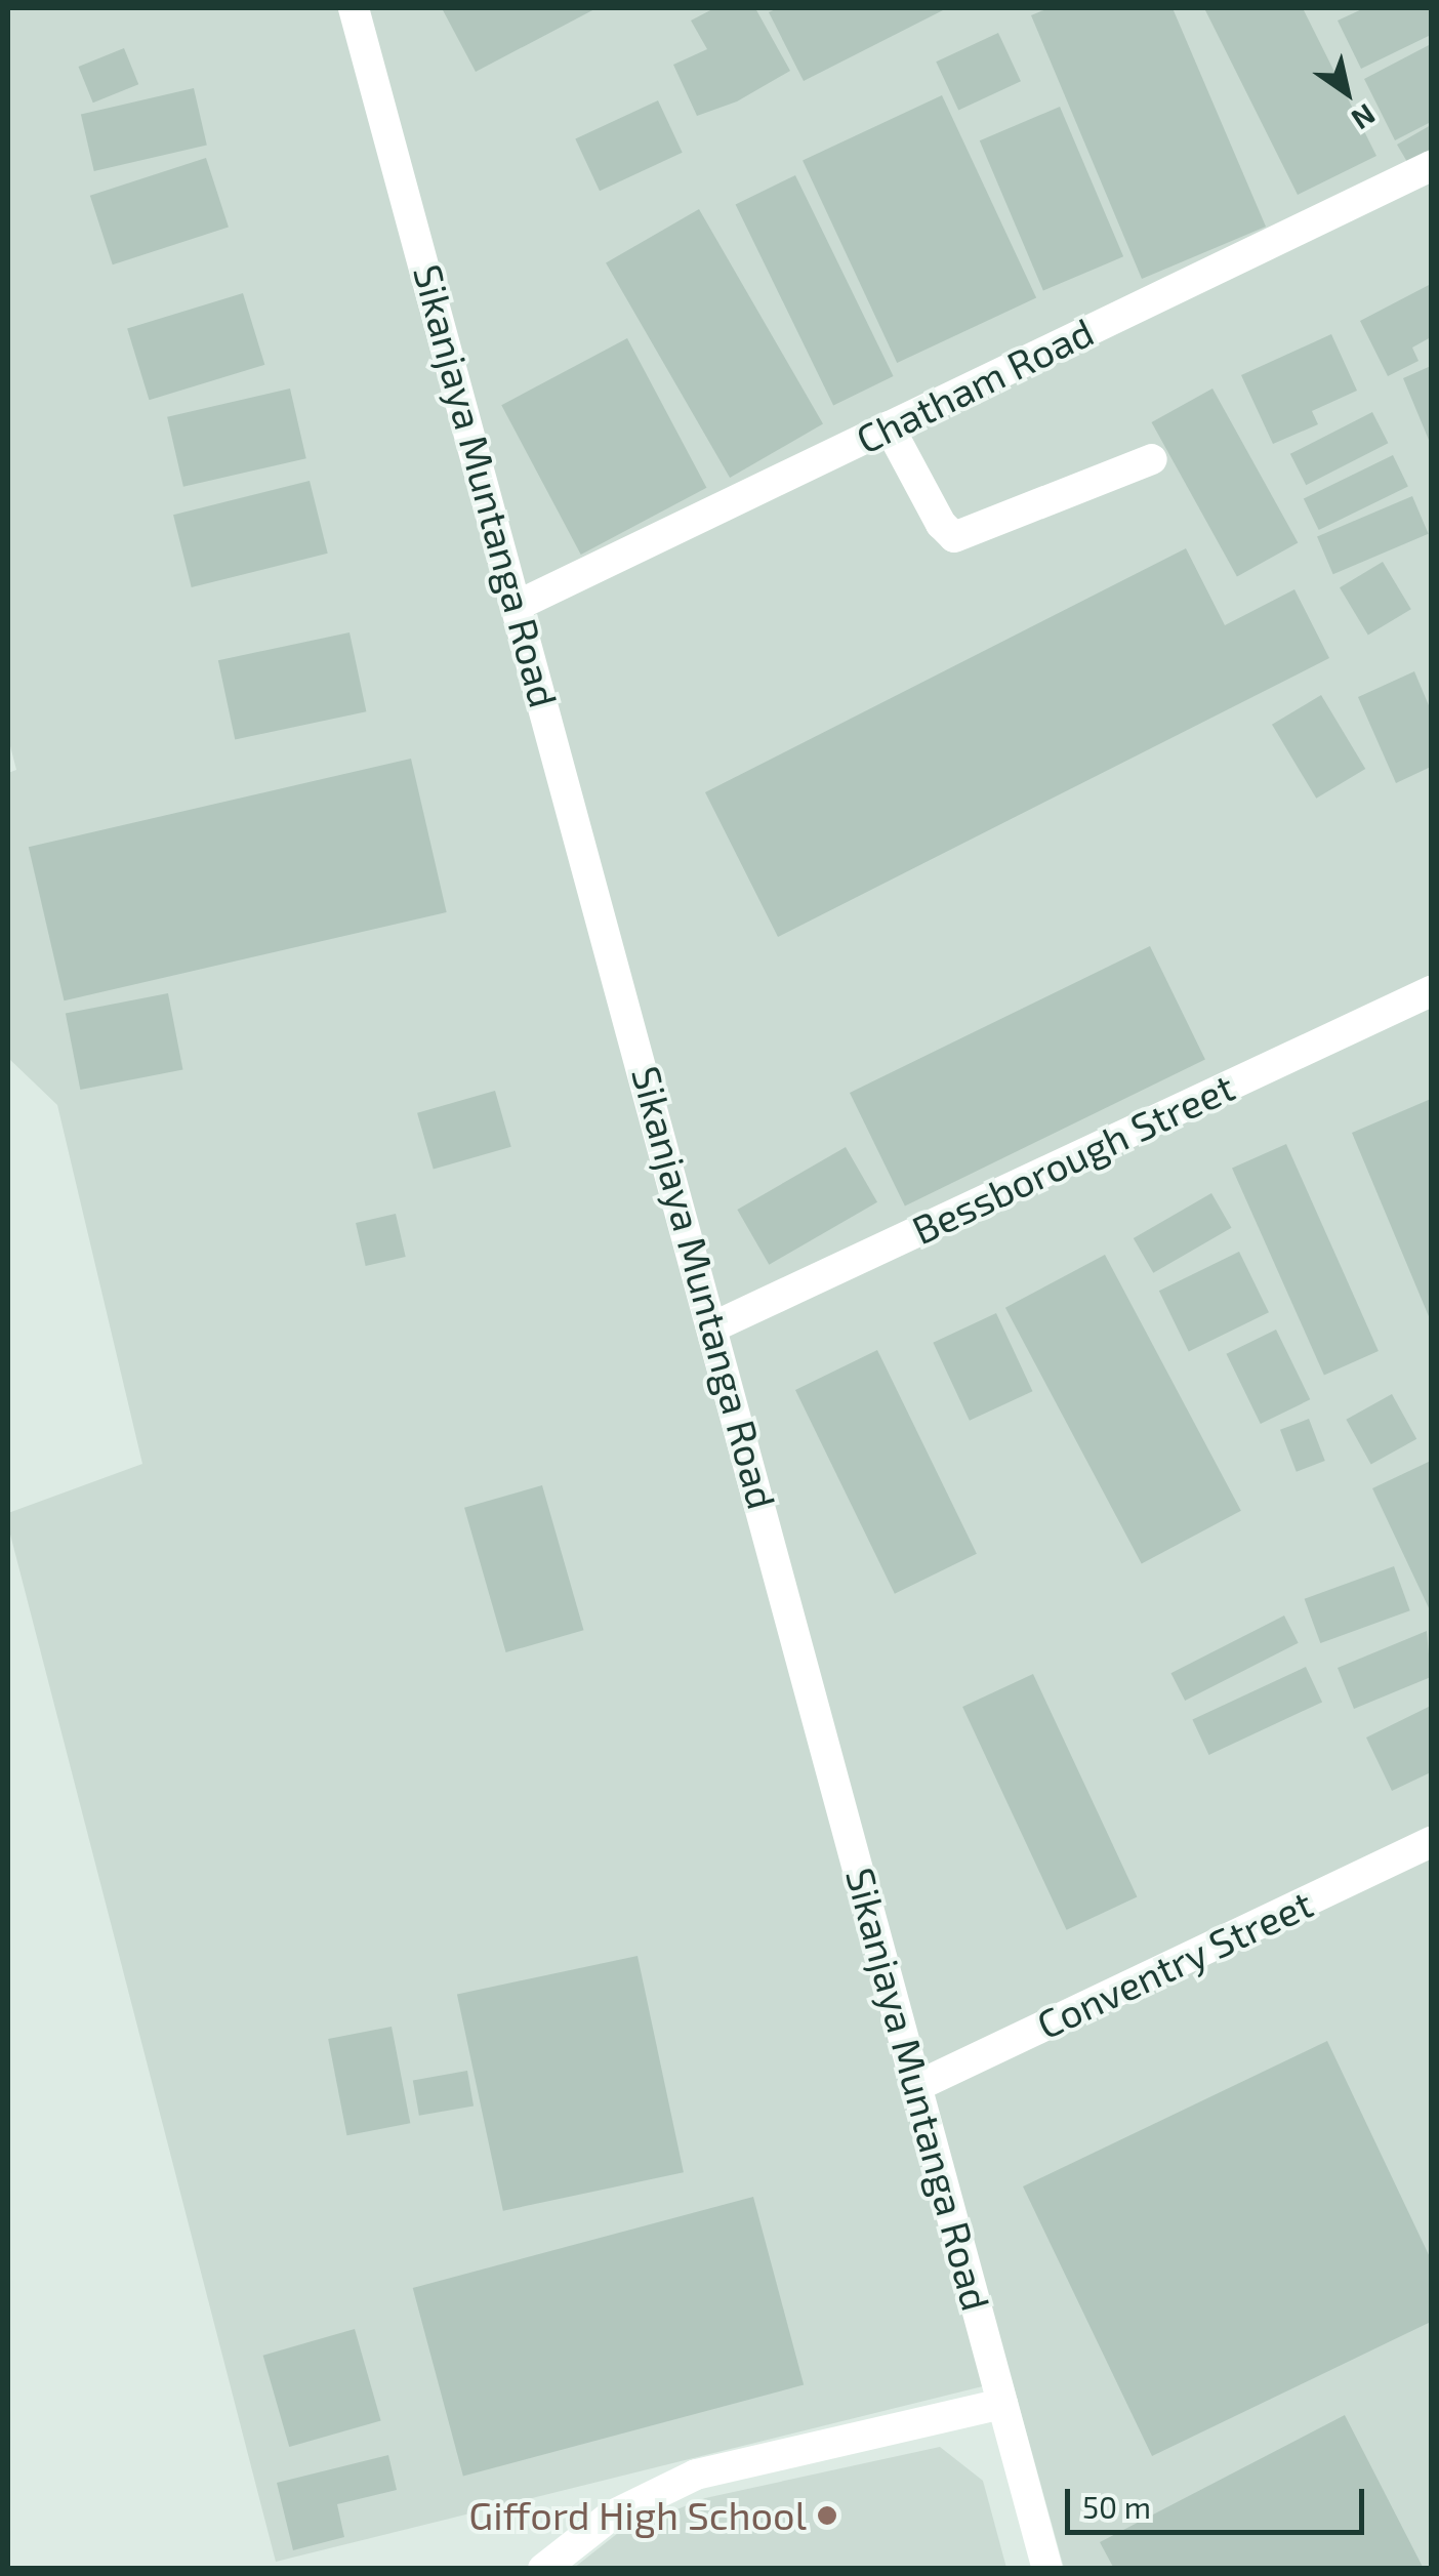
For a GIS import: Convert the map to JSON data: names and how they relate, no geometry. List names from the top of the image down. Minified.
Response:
{"streets":{"street":["Chatham Road","Sikanjaya Muntanga Road","Bessborough Street","Conventry Street"]},"crossings":[["Chatham Road","Sikanjaya Muntanga Road"],["Sikanjaya Muntanga Road","Bessborough Street"],["Sikanjaya Muntanga Road","Conventry Street"]],"places":["Gifford High School"],"scale_bar":"50 m","north":"bottom right"}
